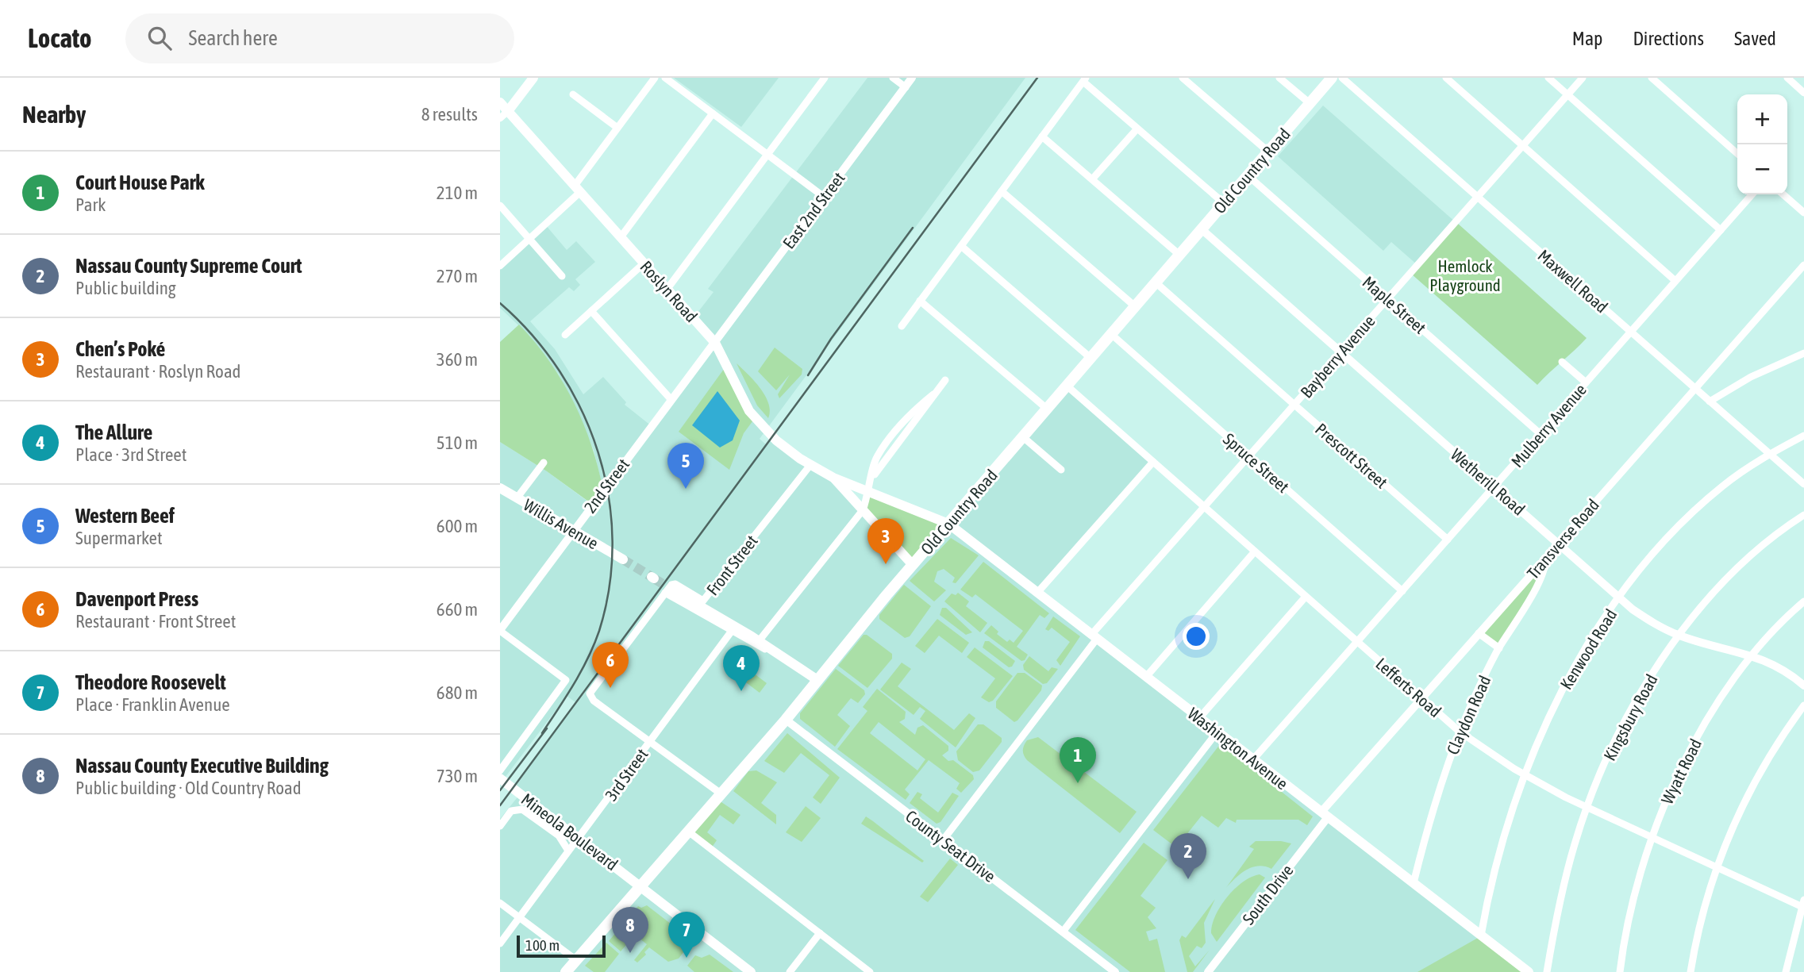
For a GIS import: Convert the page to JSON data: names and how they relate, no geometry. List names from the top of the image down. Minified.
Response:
{"streets":{"main road":["Old Country Road","Roslyn Road","Willis Avenue","Washington Avenue","Mineola Boulevard"],"street":["East 2nd Street","Maxwell Road","Maple Street","Bayberry Avenue","Mulberry Avenue","Prescott Street","Spruce Street","Wetherill Road","2nd Street","Transverse Road","Front Street","Kenwood Road","Lefferts Road","Claydon Road","Kingsbury Road","Wyatt Road","3rd Street","County Seat Drive","South Drive"]},"crossings":[["Old Country Road","Roslyn Road"],["Old Country Road","Maple Street"],["Old Country Road","Prescott Street"],["Old Country Road","Spruce Street"],["Old Country Road","Wetherill Road"],["Old Country Road","Lefferts Road"],["Old Country Road","Washington Avenue"],["Old Country Road","Mineola Boulevard"],["Old Country Road","County Seat Drive"],["East 2nd Street","Roslyn Road"],["East 2nd Street","2nd Street"],["Maxwell Road","Bayberry Avenue"],["Maxwell Road","Mulberry Avenue"],["Maxwell Road","Transverse Road"],["Maxwell Road","Kenwood Road"],["Roslyn Road","2nd Street"],["Roslyn Road","Front Street"],["Roslyn Road","Washington Avenue"],["Maple Street","Bayberry Avenue"],["Maple Street","Mulberry Avenue"],["Bayberry Avenue","Prescott Street"],["Bayberry Avenue","Spruce Street"],["Bayberry Avenue","Wetherill Road"],["Bayberry Avenue","Lefferts Road"],["Bayberry Avenue","Washington Avenue"],["Bayberry Avenue","County Seat Drive"],["Mulberry Avenue","Prescott Street"],["Mulberry Avenue","Spruce Street"],["Mulberry Avenue","Wetherill Road"],["Mulberry Avenue","Lefferts Road"],["Mulberry Avenue","Washington Avenue"],["Wetherill Road","Transverse Road"],["Wetherill Road","Kenwood Road"],["Wetherill Road","Kingsbury Road"],["Wetherill Road","Wyatt Road"],["2nd Street","Willis Avenue"],["Transverse Road","Lefferts Road"],["Transverse Road","Claydon Road"],["Transverse Road","Washington Avenue"],["Transverse Road","South Drive"],["Kenwood Road","Lefferts Road"],["Kenwood Road","Washington Avenue"],["Lefferts Road","Claydon Road"],["Lefferts Road","Kingsbury Road"],["Lefferts Road","Wyatt Road"],["Claydon Road","Washington Avenue"],["Washington Avenue","South Drive"],["3rd Street","Mineola Boulevard"]],"parks":["Hemlock Playground"],"scale_bar":"100 m","page":{"header":"Locato","search":"Search here","nav":["Map","Directions","Saved"],"heading":["Nearby","8 results"],"map_buttons":["+","−"],"list":[{"mark":"1","name":"Court House Park","note":"Park","value":"210 m"},{"mark":"2","name":"Nassau County Supreme Court","note":"Public building","value":"270 m"},{"mark":"3","name":"Chen’s Poké","note":"Restaurant · Roslyn Road","value":"360 m"},{"mark":"4","name":"The Allure","note":"Place · 3rd Street","value":"510 m"},{"mark":"5","name":"Western Beef","note":"Supermarket","value":"600 m"},{"mark":"6","name":"Davenport Press","note":"Restaurant · Front Street","value":"660 m"},{"mark":"7","name":"Theodore Roosevelt","note":"Place · Franklin Avenue","value":"680 m"},{"mark":"8","name":"Nassau County Executive Building","note":"Public building · Old Country Road","value":"730 m"}],"pins":["5","3","6","4","1","2","8","7"],"scale":"100 m"}}
